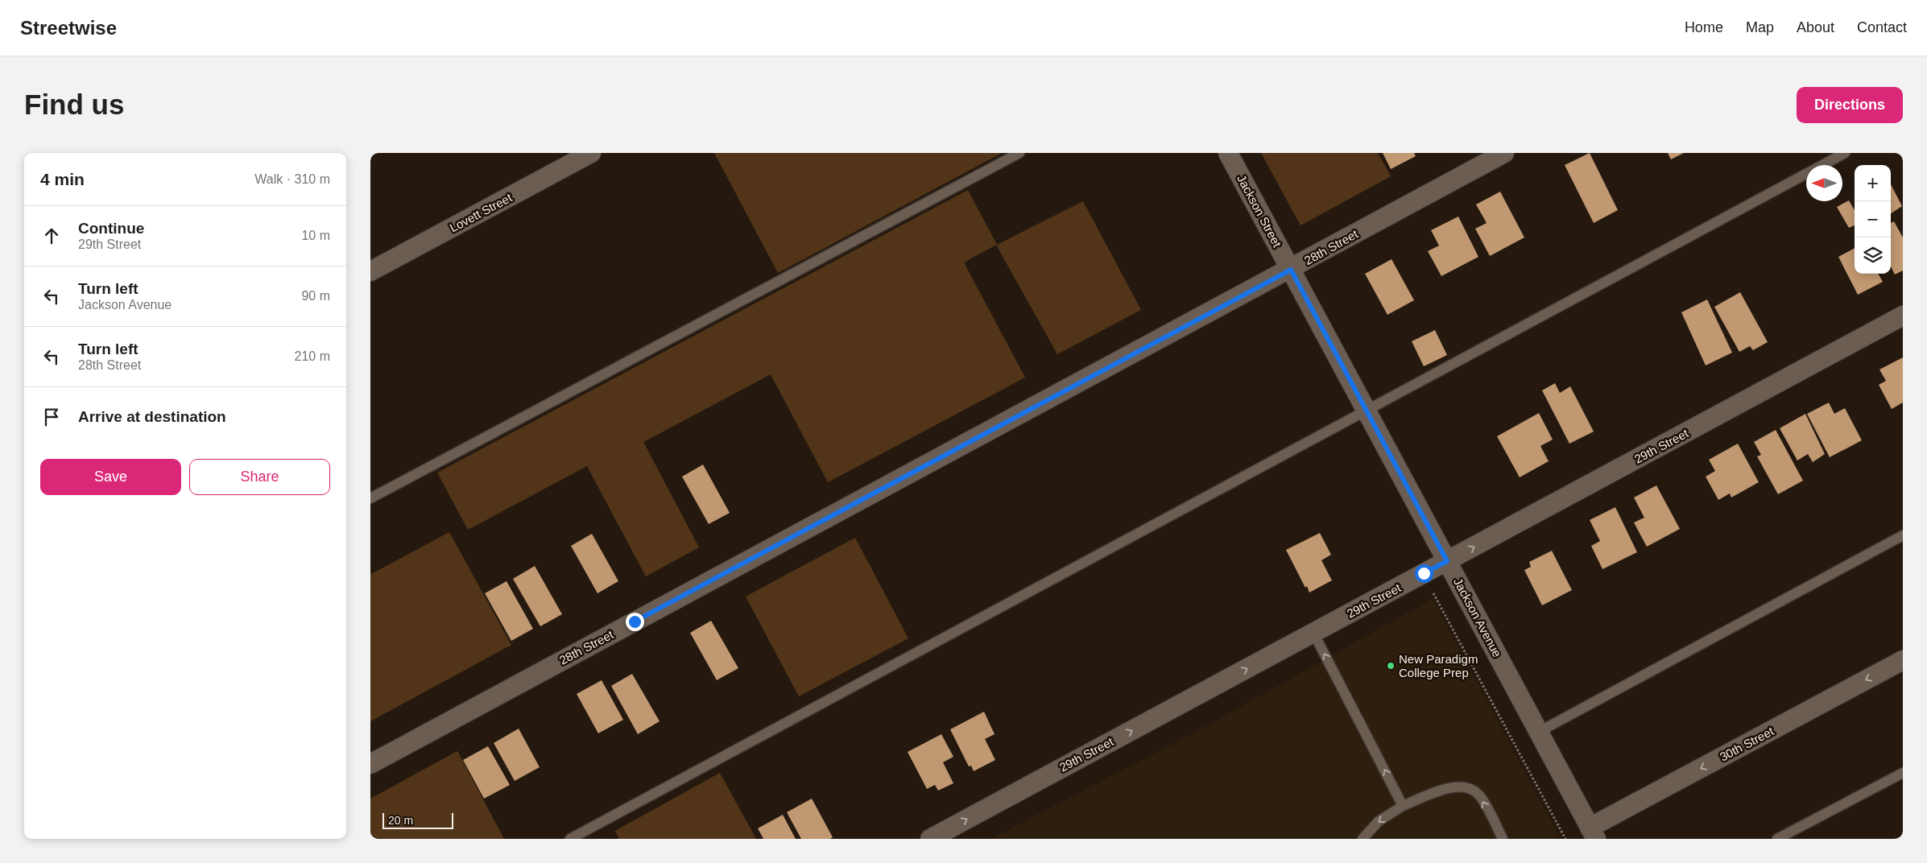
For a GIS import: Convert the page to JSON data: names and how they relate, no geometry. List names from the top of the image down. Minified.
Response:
{"streets":{"street":["Jackson Street","Lovett Street","28th Street","29th Street","Jackson Avenue","30th Street"]},"crossings":[["Jackson Street","28th Street"],["Jackson Street","Jackson Avenue"],["28th Street","Jackson Avenue"],["29th Street","Jackson Avenue"],["Jackson Avenue","30th Street"]],"one_way":["29th Street","30th Street"],"places":["New Paradigm College Prep"],"scale_bar":"20 m","north":"left","page":{"header":"Streetwise","nav":["Home","Map","About","Contact"],"buttons":["Directions",["Save","Share"]],"title":"Find us","heading":["4 min","Walk · 310 m"],"map_buttons":["+","−"],"list":[["Continue","29th Street","10 m"],["Turn left","Jackson Avenue","90 m"],["Turn left","28th Street","210 m"],"Arrive at destination"],"scale":"20 m"}}
